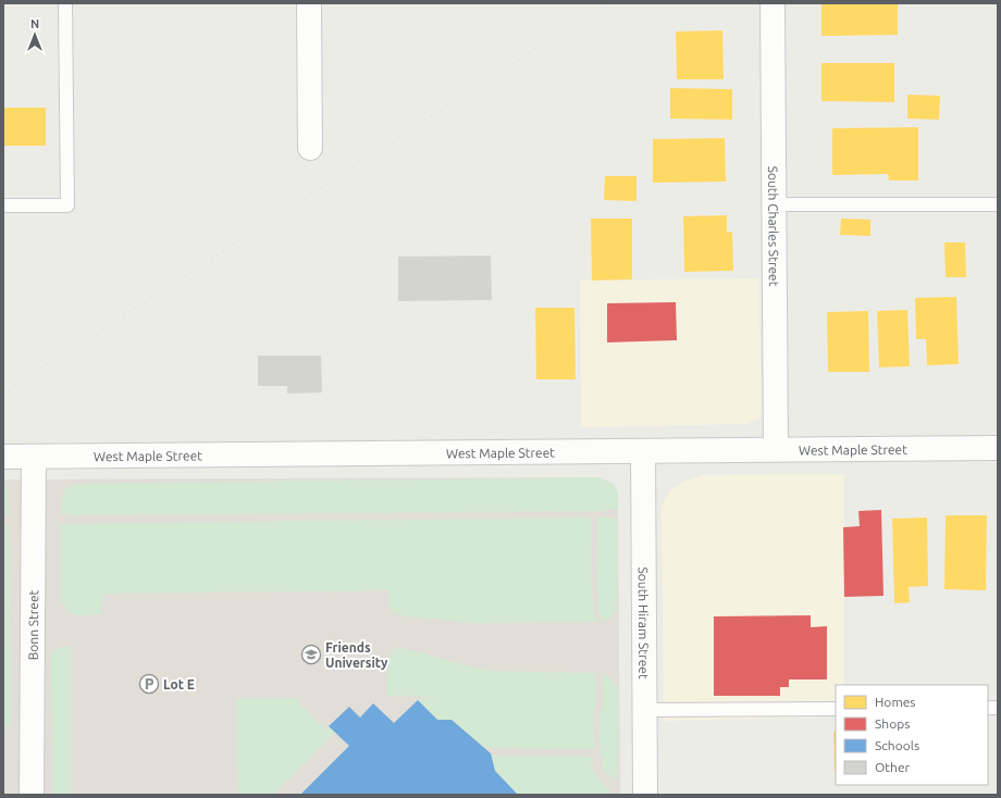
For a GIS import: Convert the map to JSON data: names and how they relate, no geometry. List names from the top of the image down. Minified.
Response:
{"streets":{"street":["South Charles Street","West Maple Street","South Hiram Street","Bonn Street"]},"crossings":[["South Charles Street","West Maple Street"],["West Maple Street","South Hiram Street"],["West Maple Street","Bonn Street"]],"places":{"school or university":["Friends University"],"parking":["Lot E"]},"legend":["Homes","Shops","Schools","Other"],"north":"top"}
